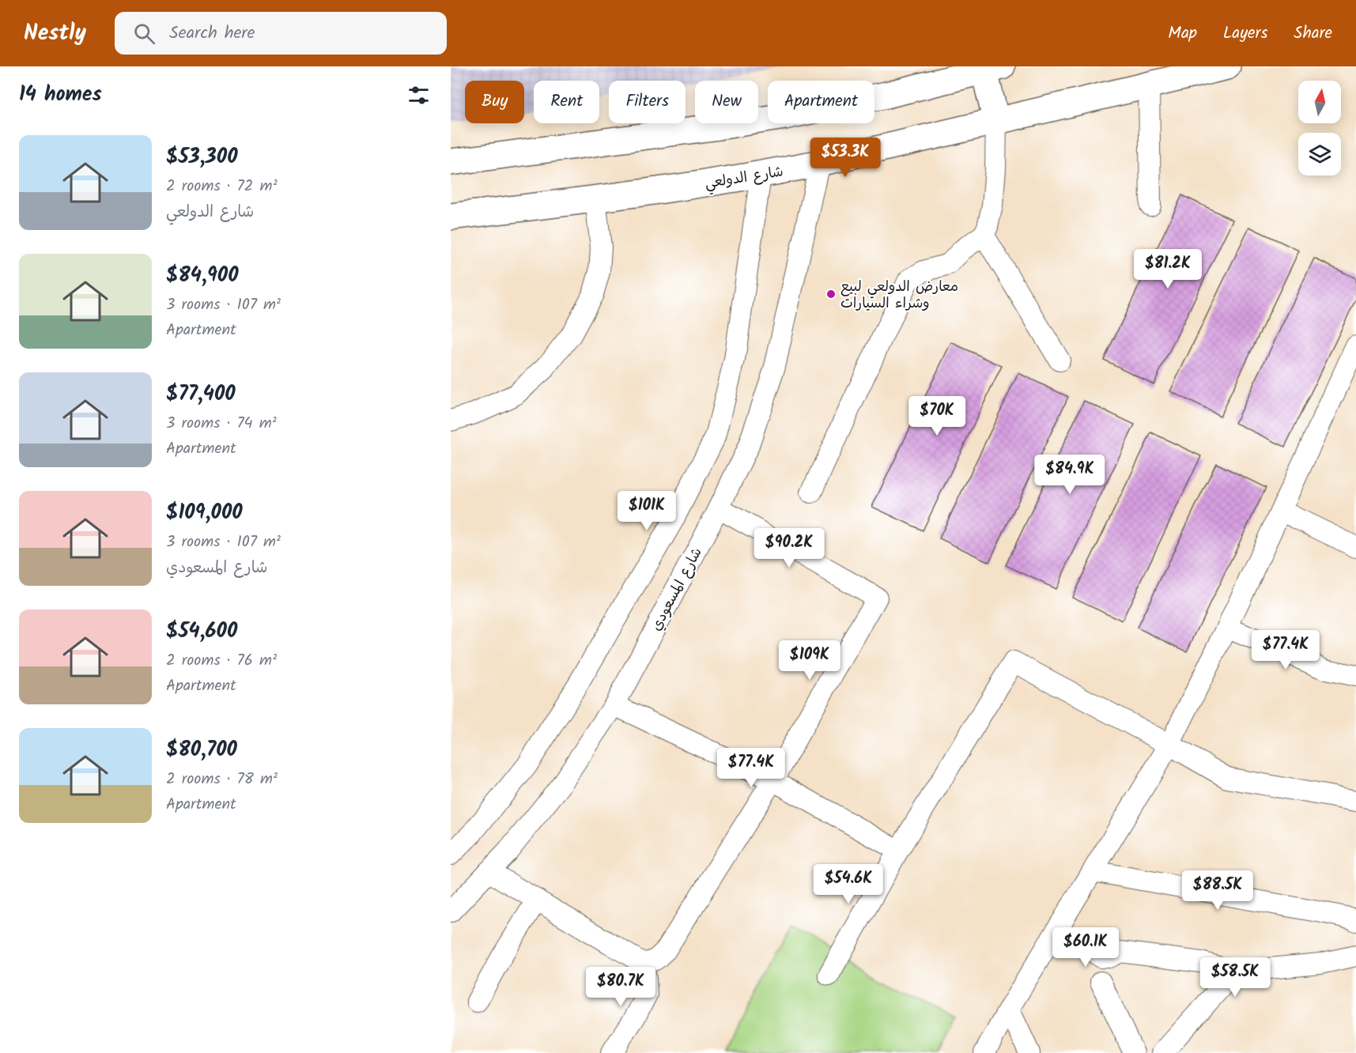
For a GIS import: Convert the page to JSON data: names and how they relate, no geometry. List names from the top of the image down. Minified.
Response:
{"streets":{"main road":["شارع الدولعي"],"street":["شارع المسعودي"]},"crossings":[["شارع الدولعي","شارع المسعودي"]],"places":["معارض الدولعي لبيع وشراء السيارات"],"north":"top","page":{"header":"Nestly","search":"Search here","nav":["Map","Layers","Share"],"heading":"14 homes","chip":["Buy","Rent","Filters","New","Apartment"],"list":[{"name":"$53,300","note":"2 rooms · 72 m² · شارع الدولعي"},{"name":"$84,900","note":"3 rooms · 107 m² · Apartment"},{"name":"$77,400","note":"3 rooms · 74 m² · Apartment"},{"name":"$109,000","note":"3 rooms · 107 m² · شارع المسعودي"},{"name":"$54,600","note":"2 rooms · 76 m² · Apartment"},{"name":"$80,700","note":"2 rooms · 78 m² · Apartment"}],"price":["$53.3K","$81.2K","$70K","$84.9K","$101K","$90.2K","$77.4K","$109K","$77.4K","$54.6K","$88.5K","$60.1K","$58.5K","$80.7K"]}}
